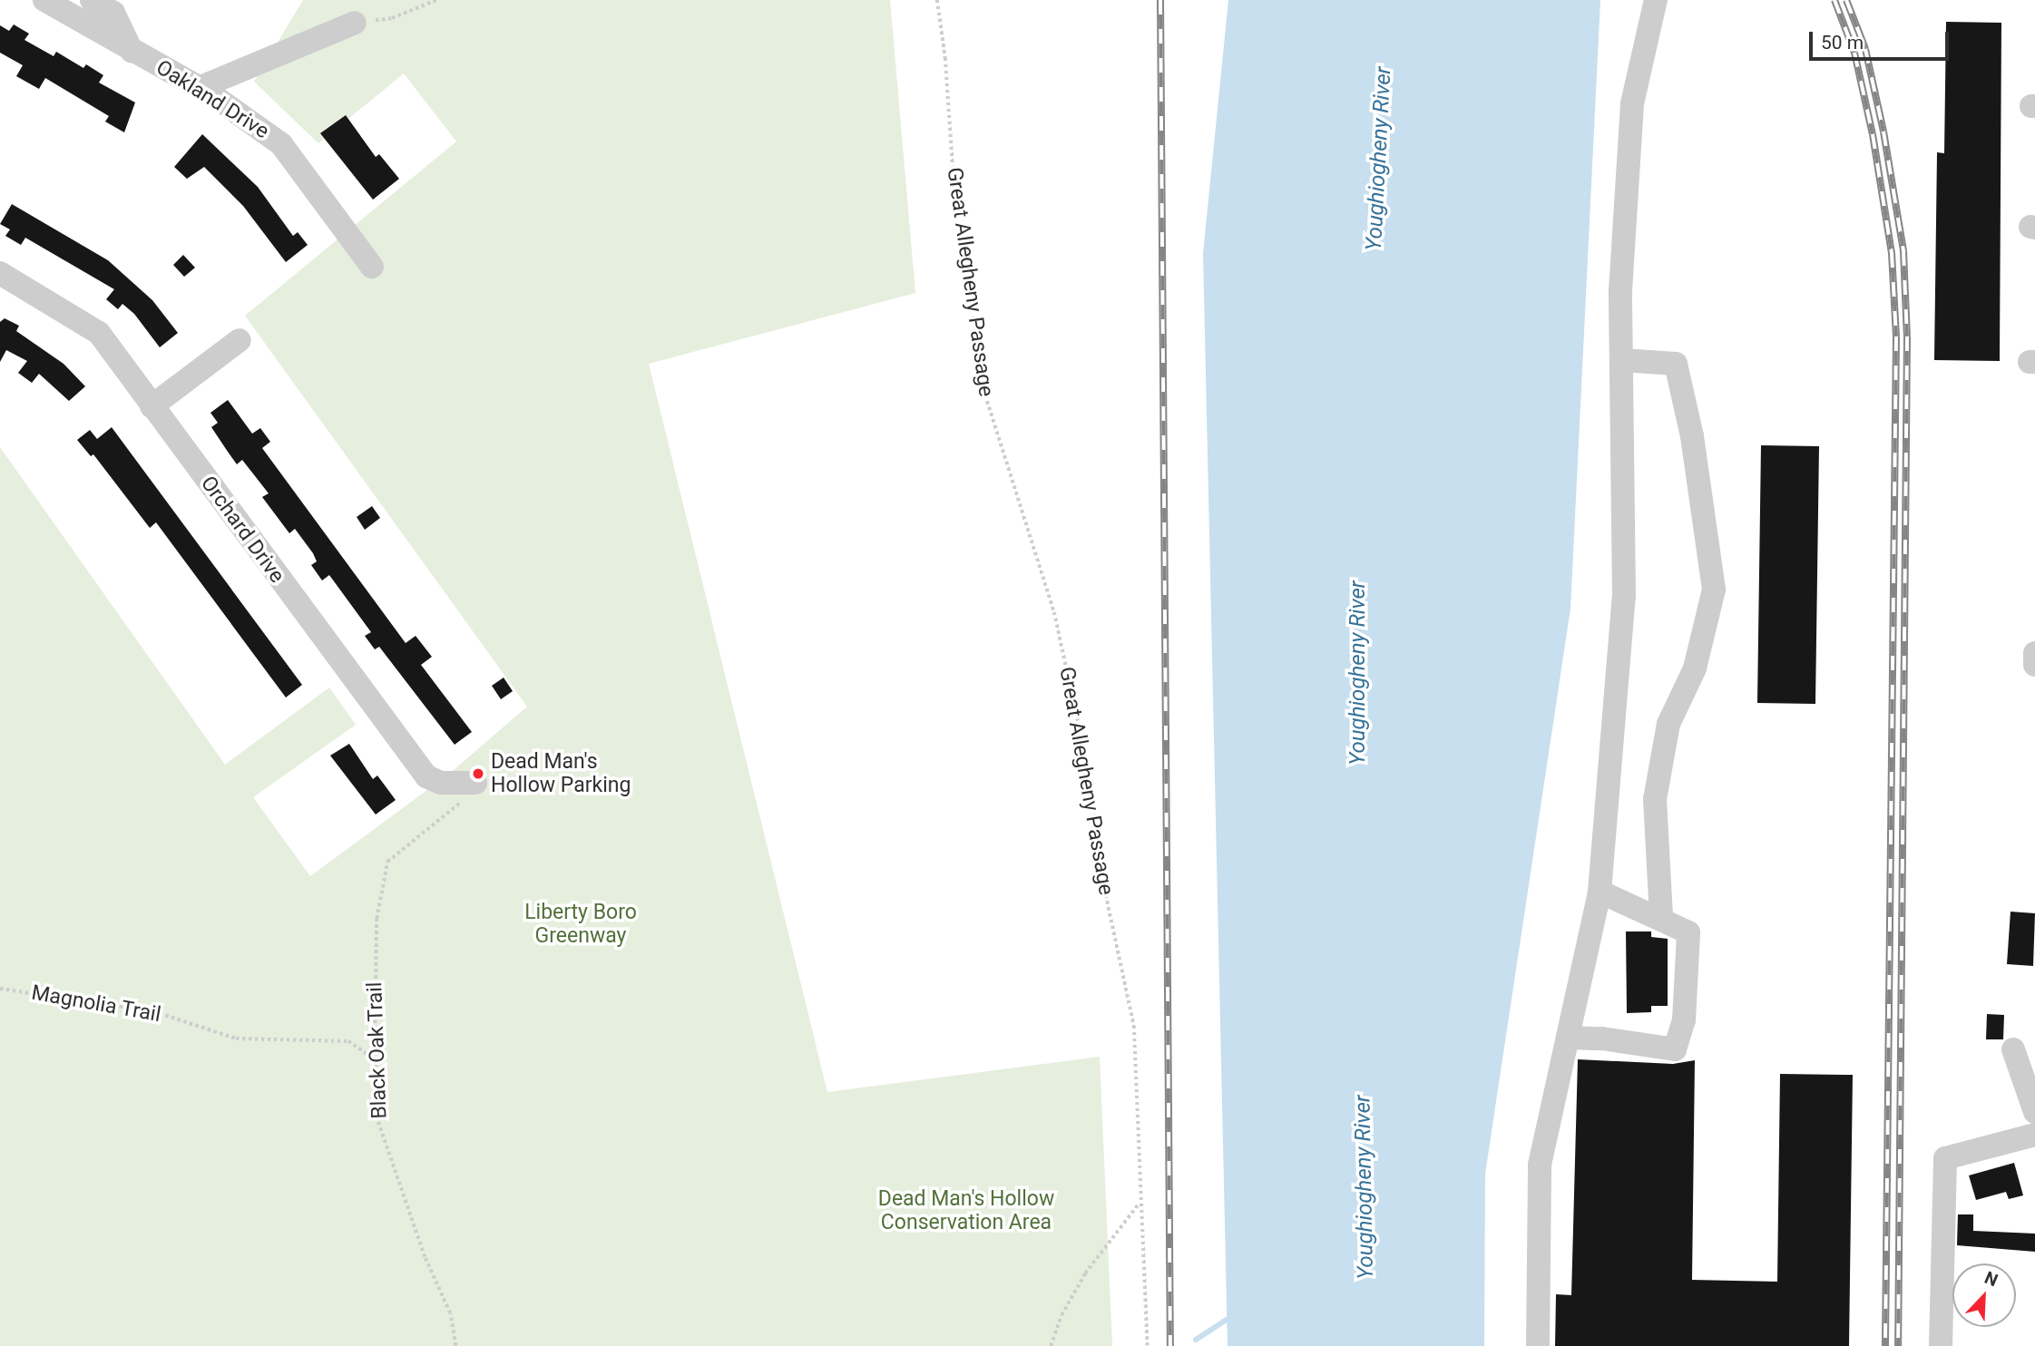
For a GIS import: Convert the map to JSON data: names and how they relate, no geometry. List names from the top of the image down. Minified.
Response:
{"streets":{"street":["Oakland Drive","Orchard Drive"],"path":["Great Allegheny Passage","Magnolia Trail","Black Oak Trail"]},"crossings":[["Orchard Drive","Black Oak Trail"],["Magnolia Trail","Black Oak Trail"]],"water":["Youghiogheny River"],"parks":["Liberty Boro Greenway","Dead Man's Hollow Conservation Area"],"places":["Dead Man's Hollow Parking"],"scale_bar":"50 m","north":"top right"}
